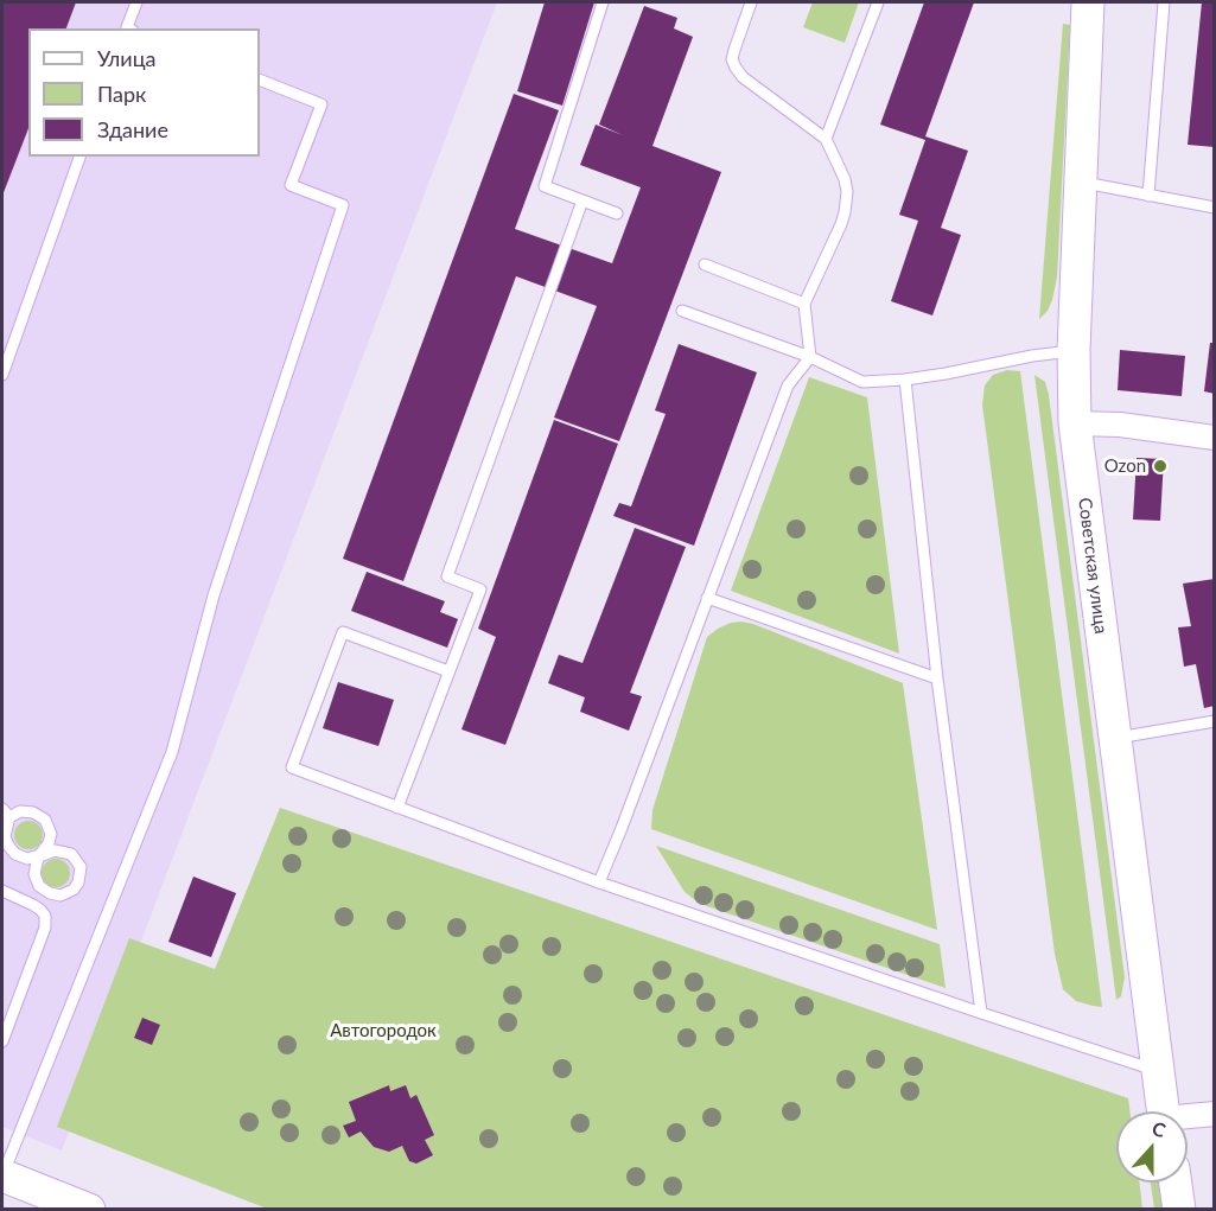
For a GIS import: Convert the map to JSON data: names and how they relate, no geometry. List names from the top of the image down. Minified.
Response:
{"streets":{"main road":["Советская улица"]},"parks":["Автогородок"],"places":["Ozon"],"legend":["Улица","Парк","Здание"],"north":"top"}
